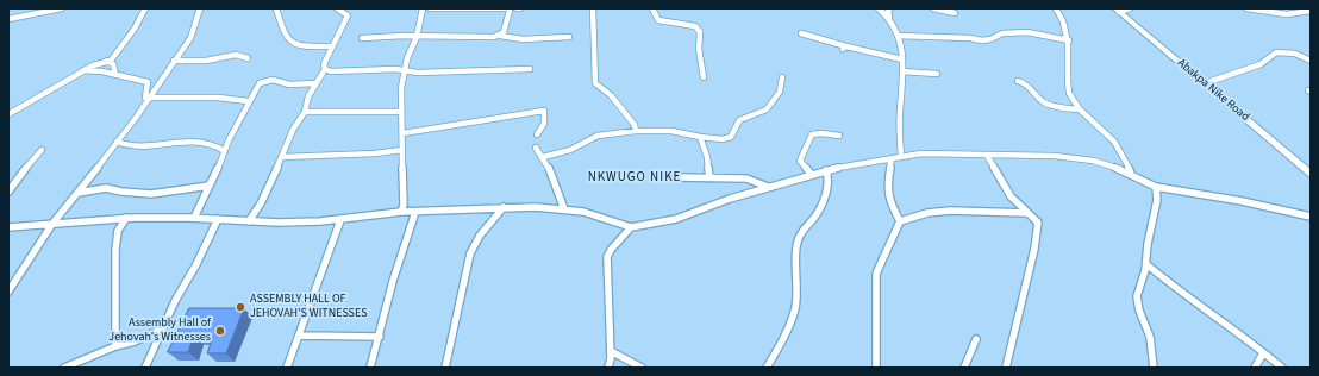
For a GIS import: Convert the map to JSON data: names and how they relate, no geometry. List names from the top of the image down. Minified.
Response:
{"streets":{"main road":["Abakpa Nike Road"]},"districts":["NKWUGO NIKE"],"places":["ASSEMBLY HALL OF JEHOVAH'S WITNESSES","Assembly Hall of Jehovah's Witnesses"]}
